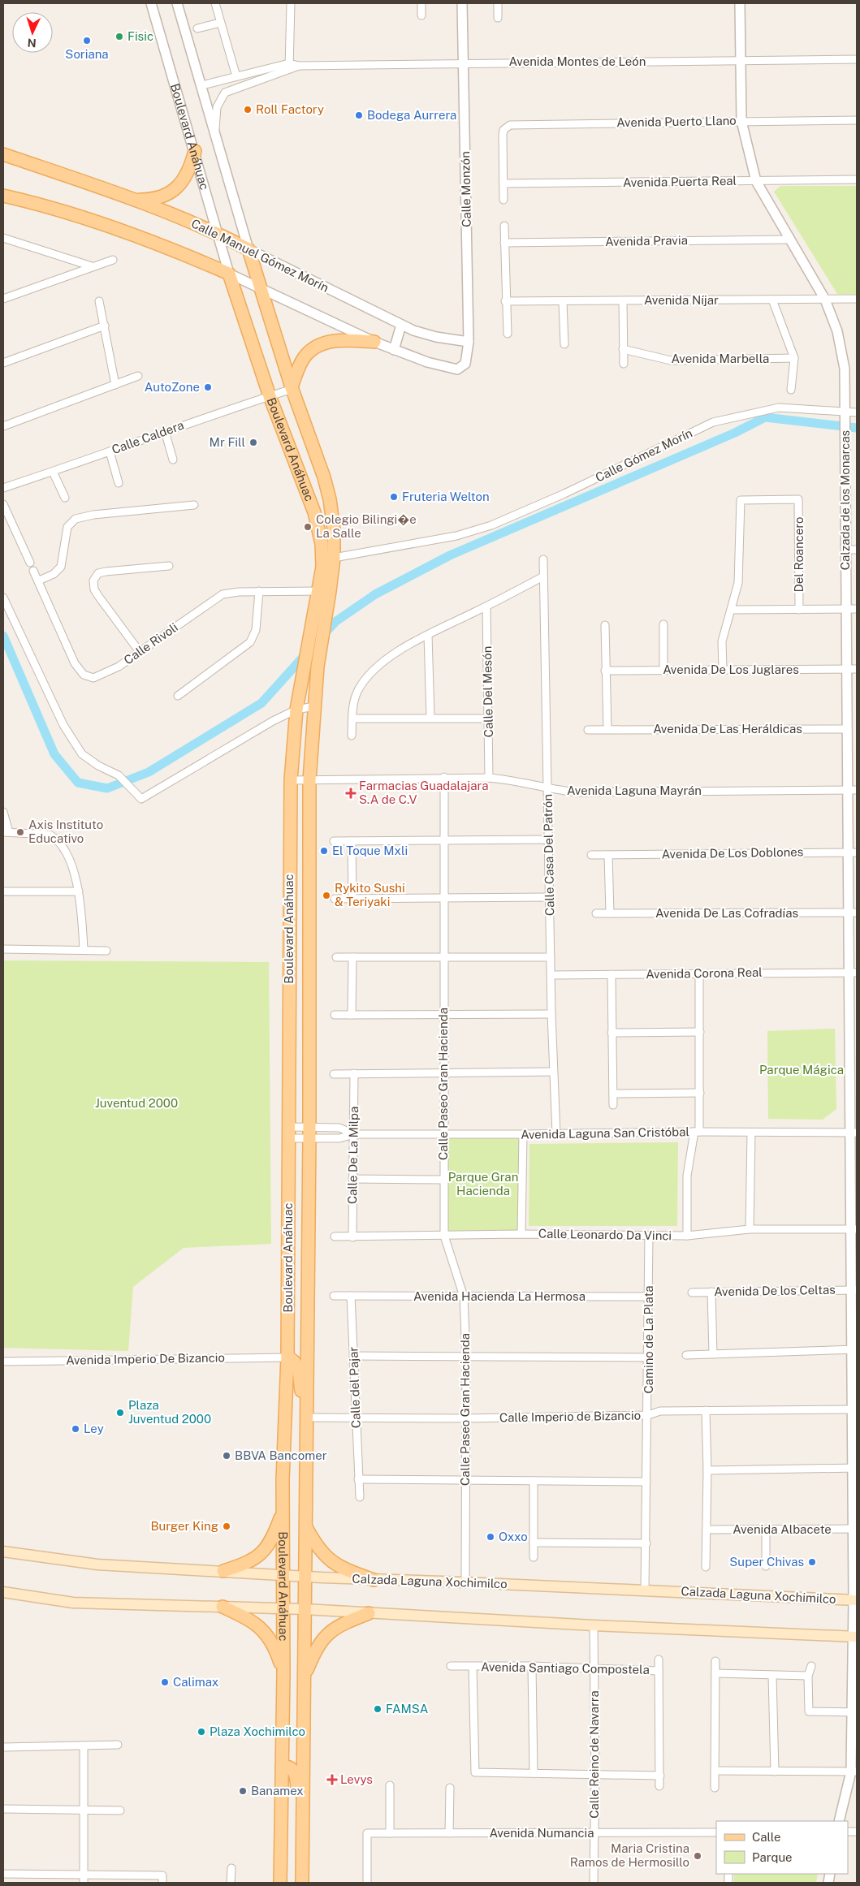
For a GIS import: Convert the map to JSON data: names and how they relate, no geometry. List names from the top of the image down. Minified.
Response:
{"streets":{"main road":["Boulevard Anáhuac","Calle Manuel Gómez Morín","Calzada Laguna Xochimilco"],"street":["Avenida Montes de León","Avenida Puerto Llano","Avenida Puerta Real","Calle Monzón","Avenida Pravia","Avenida Níjar","Avenida Marbella","Calle Caldera","Calle Gómez Morín","Calzada de los Monarcas","Del Roancero","Calle Rivoli","Avenida De Los Juglares","Calle Del Mesón","Avenida De Las Heráldicas","Avenida Laguna Mayrán","Avenida De Los Doblones","Calle Casa Del Patrón","Avenida De Las Cofradías","Avenida Corona Real","Calle Paseo Gran Hacienda","Avenida Laguna San Cristóbal","Calle De La Milpa","Calle Leonardo Da Vinci","Avenida De los Celtas","Avenida Hacienda La Hermosa","Camino de La Plata","Avenida Imperio De Bizancio","Calle del Pajar","Calle Imperio de Bizancio","Avenida Albacete","Avenida Santiago Compostela","Calle Reino de Navarra","Avenida Numancia"]},"crossings":[["Avenida Montes de León","Boulevard Anáhuac"],["Avenida Montes de León","Calle Monzón"],["Avenida Montes de León","Calzada de los Monarcas"],["Avenida Puerto Llano","Avenida Puerta Real"],["Avenida Puerto Llano","Calzada de los Monarcas"],["Boulevard Anáhuac","Calle Manuel Gómez Morín"],["Boulevard Anáhuac","Calle Caldera"],["Boulevard Anáhuac","Calle Gómez Morín"],["Boulevard Anáhuac","Calle Rivoli"],["Boulevard Anáhuac","Avenida Laguna Mayrán"],["Boulevard Anáhuac","Avenida Laguna San Cristóbal"],["Boulevard Anáhuac","Avenida Imperio De Bizancio"],["Boulevard Anáhuac","Calle Imperio de Bizancio"],["Boulevard Anáhuac","Calzada Laguna Xochimilco"],["Avenida Puerta Real","Calzada de los Monarcas"],["Calle Monzón","Calle Manuel Gómez Morín"],["Avenida Pravia","Calzada de los Monarcas"],["Avenida Níjar","Calzada de los Monarcas"],["Calle Gómez Morín","Calzada de los Monarcas"],["Calzada de los Monarcas","Avenida De Los Juglares"],["Calzada de los Monarcas","Avenida De Las Heráldicas"],["Calzada de los Monarcas","Avenida Laguna Mayrán"],["Calzada de los Monarcas","Avenida De Los Doblones"],["Calzada de los Monarcas","Avenida De Las Cofradías"],["Calzada de los Monarcas","Avenida Corona Real"],["Calzada de los Monarcas","Avenida Laguna San Cristóbal"],["Calzada de los Monarcas","Calle Leonardo Da Vinci"],["Calzada de los Monarcas","Avenida De los Celtas"],["Calzada de los Monarcas","Calle Imperio de Bizancio"],["Calzada de los Monarcas","Avenida Albacete"],["Calzada de los Monarcas","Calzada Laguna Xochimilco"],["Calle Del Mesón","Avenida Laguna Mayrán"],["Avenida Laguna Mayrán","Calle Casa Del Patrón"],["Avenida Laguna Mayrán","Calle Paseo Gran Hacienda"],["Calle Casa Del Patrón","Avenida Corona Real"],["Calle Casa Del Patrón","Avenida Laguna San Cristóbal"],["Calle Paseo Gran Hacienda","Avenida Laguna San Cristóbal"],["Calle Paseo Gran Hacienda","Calle Leonardo Da Vinci"],["Calle Paseo Gran Hacienda","Avenida Hacienda La Hermosa"],["Calle Paseo Gran Hacienda","Calle Imperio de Bizancio"],["Calle Paseo Gran Hacienda","Calzada Laguna Xochimilco"],["Avenida Laguna San Cristóbal","Calle De La Milpa"],["Calle De La Milpa","Calle Leonardo Da Vinci"],["Calle Leonardo Da Vinci","Camino de La Plata"],["Avenida Hacienda La Hermosa","Camino de La Plata"],["Avenida Hacienda La Hermosa","Calle del Pajar"],["Camino de La Plata","Calle Imperio de Bizancio"],["Camino de La Plata","Calzada Laguna Xochimilco"],["Calle del Pajar","Calle Imperio de Bizancio"],["Avenida Santiago Compostela","Calle Reino de Navarra"],["Calle Reino de Navarra","Avenida Numancia"]],"parks":["Parque Mágica","Juventud 2000","Parque Gran Hacienda"],"places":{"other":["Fisic","Soriana","Roll Factory","Bodega Aurrera","AutoZone","Mr Fill","Fruteria Welton","Colegio Bilingi�e La Salle","Axis Instituto Educativo","El Toque Mxli","Rykito Sushi & Teriyaki","Plaza Juventud 2000","Ley","BBVA Bancomer","Burger King","Oxxo","Super Chivas","Calimax","FAMSA","Plaza Xochimilco","Banamex","Maria Cristina Ramos de Hermosillo"],"health":["Farmacias Guadalajara S.A de C.V","Levys"]},"legend":["Calle","Parque"],"north":"bottom"}
